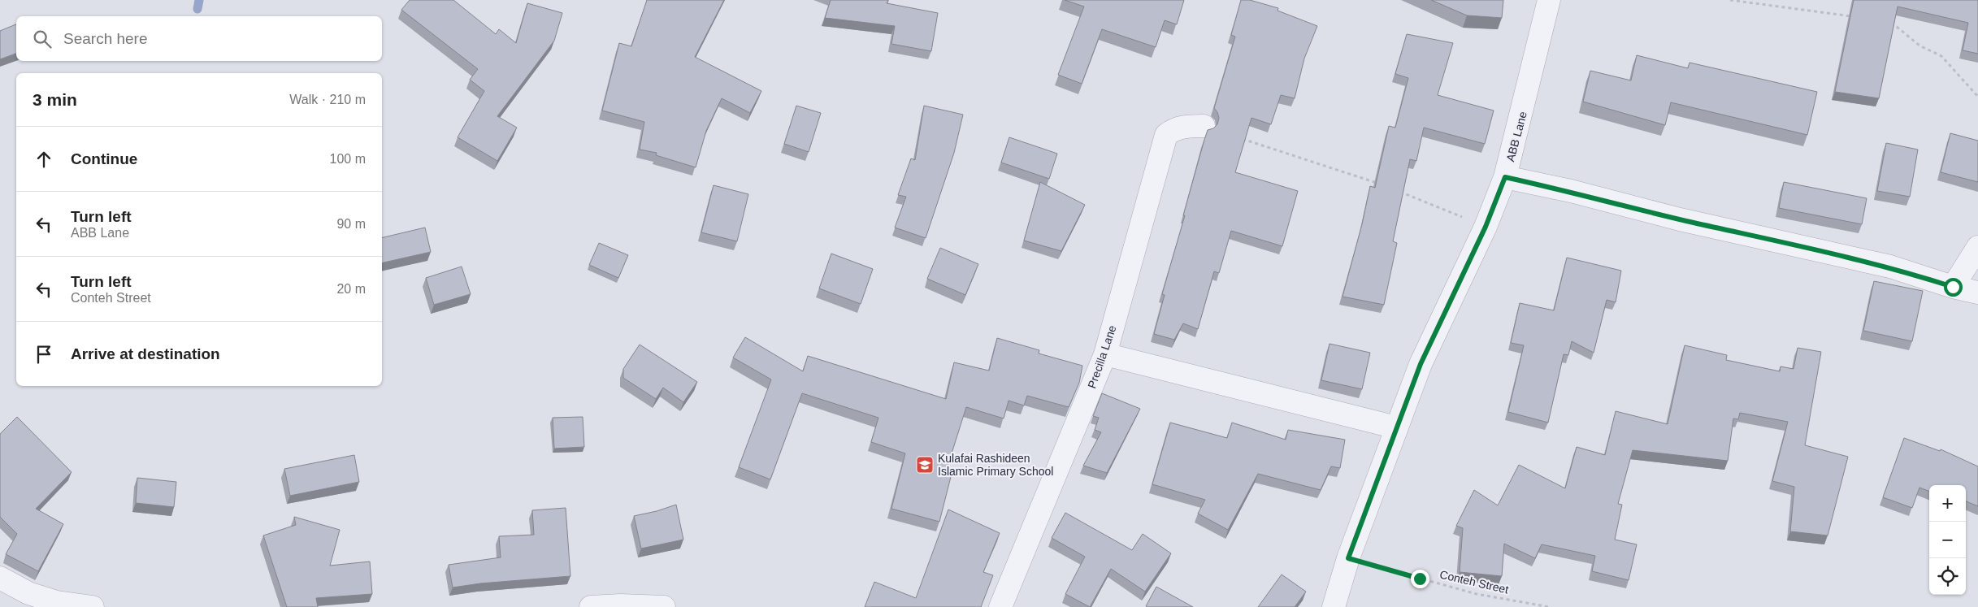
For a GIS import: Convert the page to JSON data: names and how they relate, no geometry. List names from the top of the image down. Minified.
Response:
{"streets":{"street":["ABB Lane","Precilla Lane"],"path":["Conteh Street"]},"crossings":[["ABB Lane","Conteh Street"]],"places":{"school or university":["Kulafai Rashideen Islamic Primary School"]},"page":{"search":"Search here","heading":["3 min","Walk · 210 m"],"list":[["Continue","100 m"],["Turn left","ABB Lane","90 m"],["Turn left","Conteh Street","20 m"],"Arrive at destination"],"map_buttons":["+","−"]}}
